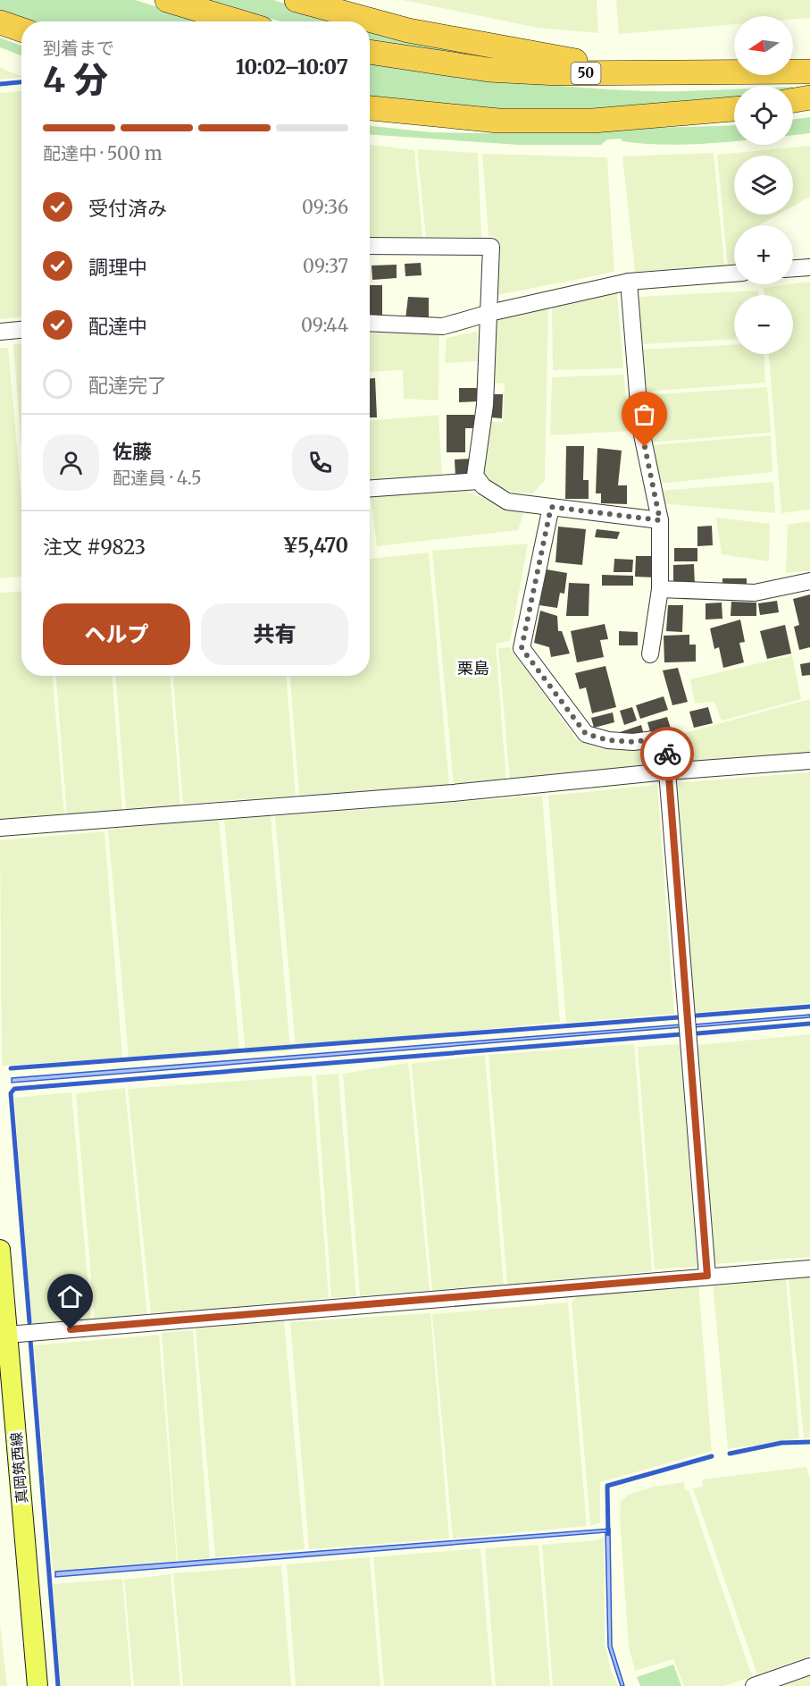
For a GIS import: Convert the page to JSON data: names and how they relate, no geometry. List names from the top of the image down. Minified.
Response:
{"streets":{"highway":["50"],"main road":["真岡筑西線"]},"districts":["栗島"],"north":"left","page":{"map_buttons":["+","−"],"heading":["4 分","到着まで","10:02–10:07"],"panel":["佐藤","配達員 · 4.5","注文 #9823","¥5,470"],"bar":"配達中 · 500 m","list":[["受付済み","09:36"],["調理中","09:37"],["配達中","09:44"],"配達完了"],"buttons":["ヘルプ","共有"]}}
